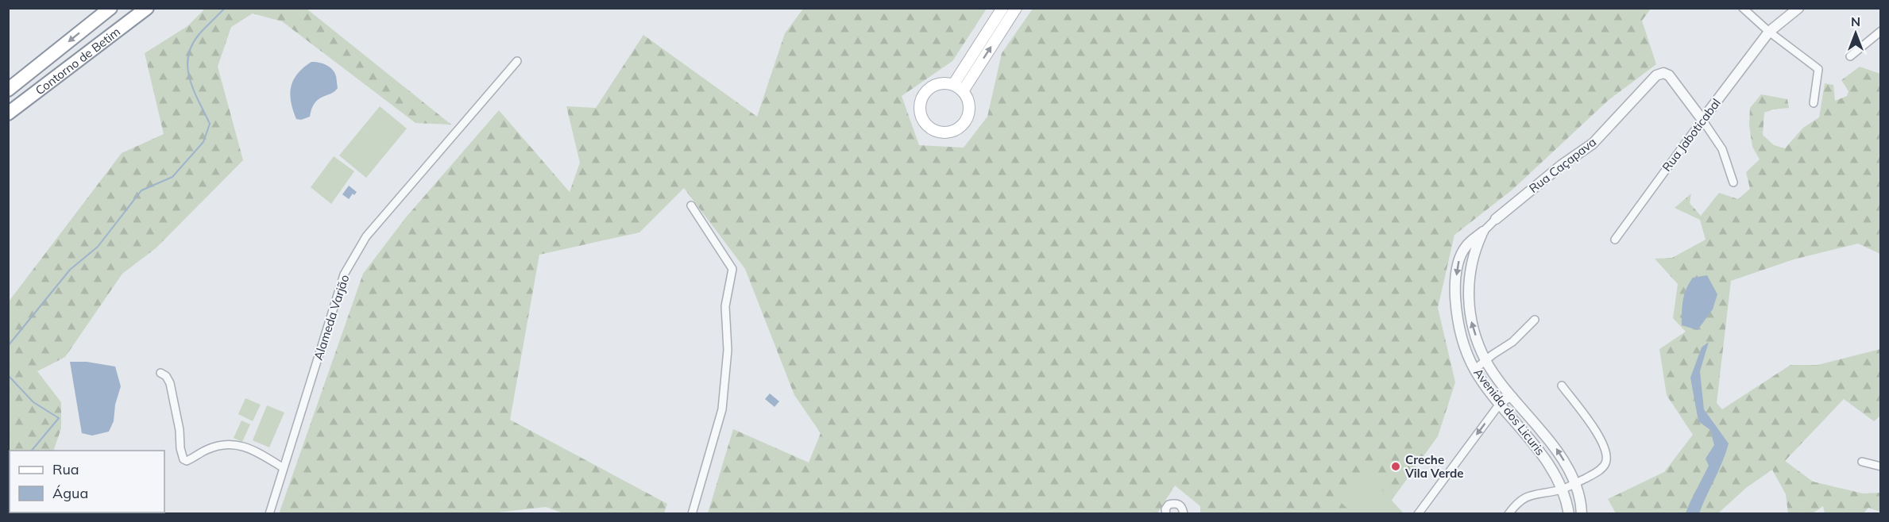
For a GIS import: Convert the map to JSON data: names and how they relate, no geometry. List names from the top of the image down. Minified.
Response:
{"streets":{"highway":["Contorno de Betim"],"street":["Rua Jaboticabal","Rua Caçapava","Alameda Varjão","Avenida dos Licuris"]},"crossings":[["Rua Jaboticabal","Rua Caçapava"],["Rua Caçapava","Avenida dos Licuris"]],"places":["Creche Vila Verde"],"legend":["Rua","Água"],"north":"top"}
